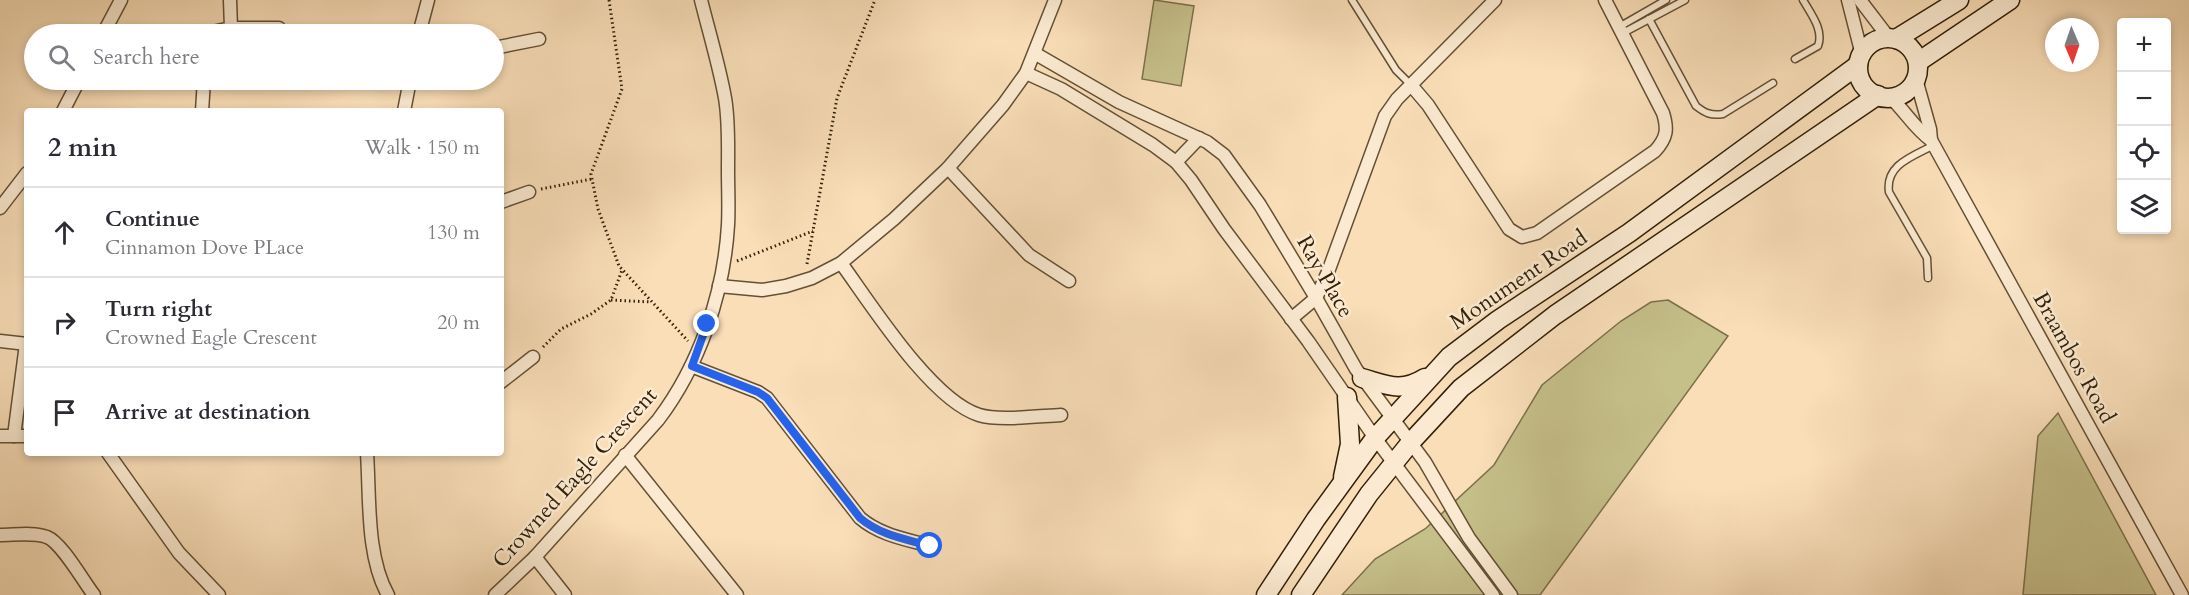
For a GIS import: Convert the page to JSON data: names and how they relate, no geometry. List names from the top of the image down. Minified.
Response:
{"streets":{"main road":["Monument Road"],"street":["Ray Place","Braambos Road","Crowned Eagle Crescent"]},"crossings":[["Ray Place","Monument Road"],["Monument Road","Braambos Road"]],"north":"bottom","page":{"map_buttons":["+","−"],"search":"Search here","heading":["2 min","Walk · 150 m"],"list":[["Continue","Cinnamon Dove PLace","130 m"],["Turn right","Crowned Eagle Crescent","20 m"],"Arrive at destination"]}}
